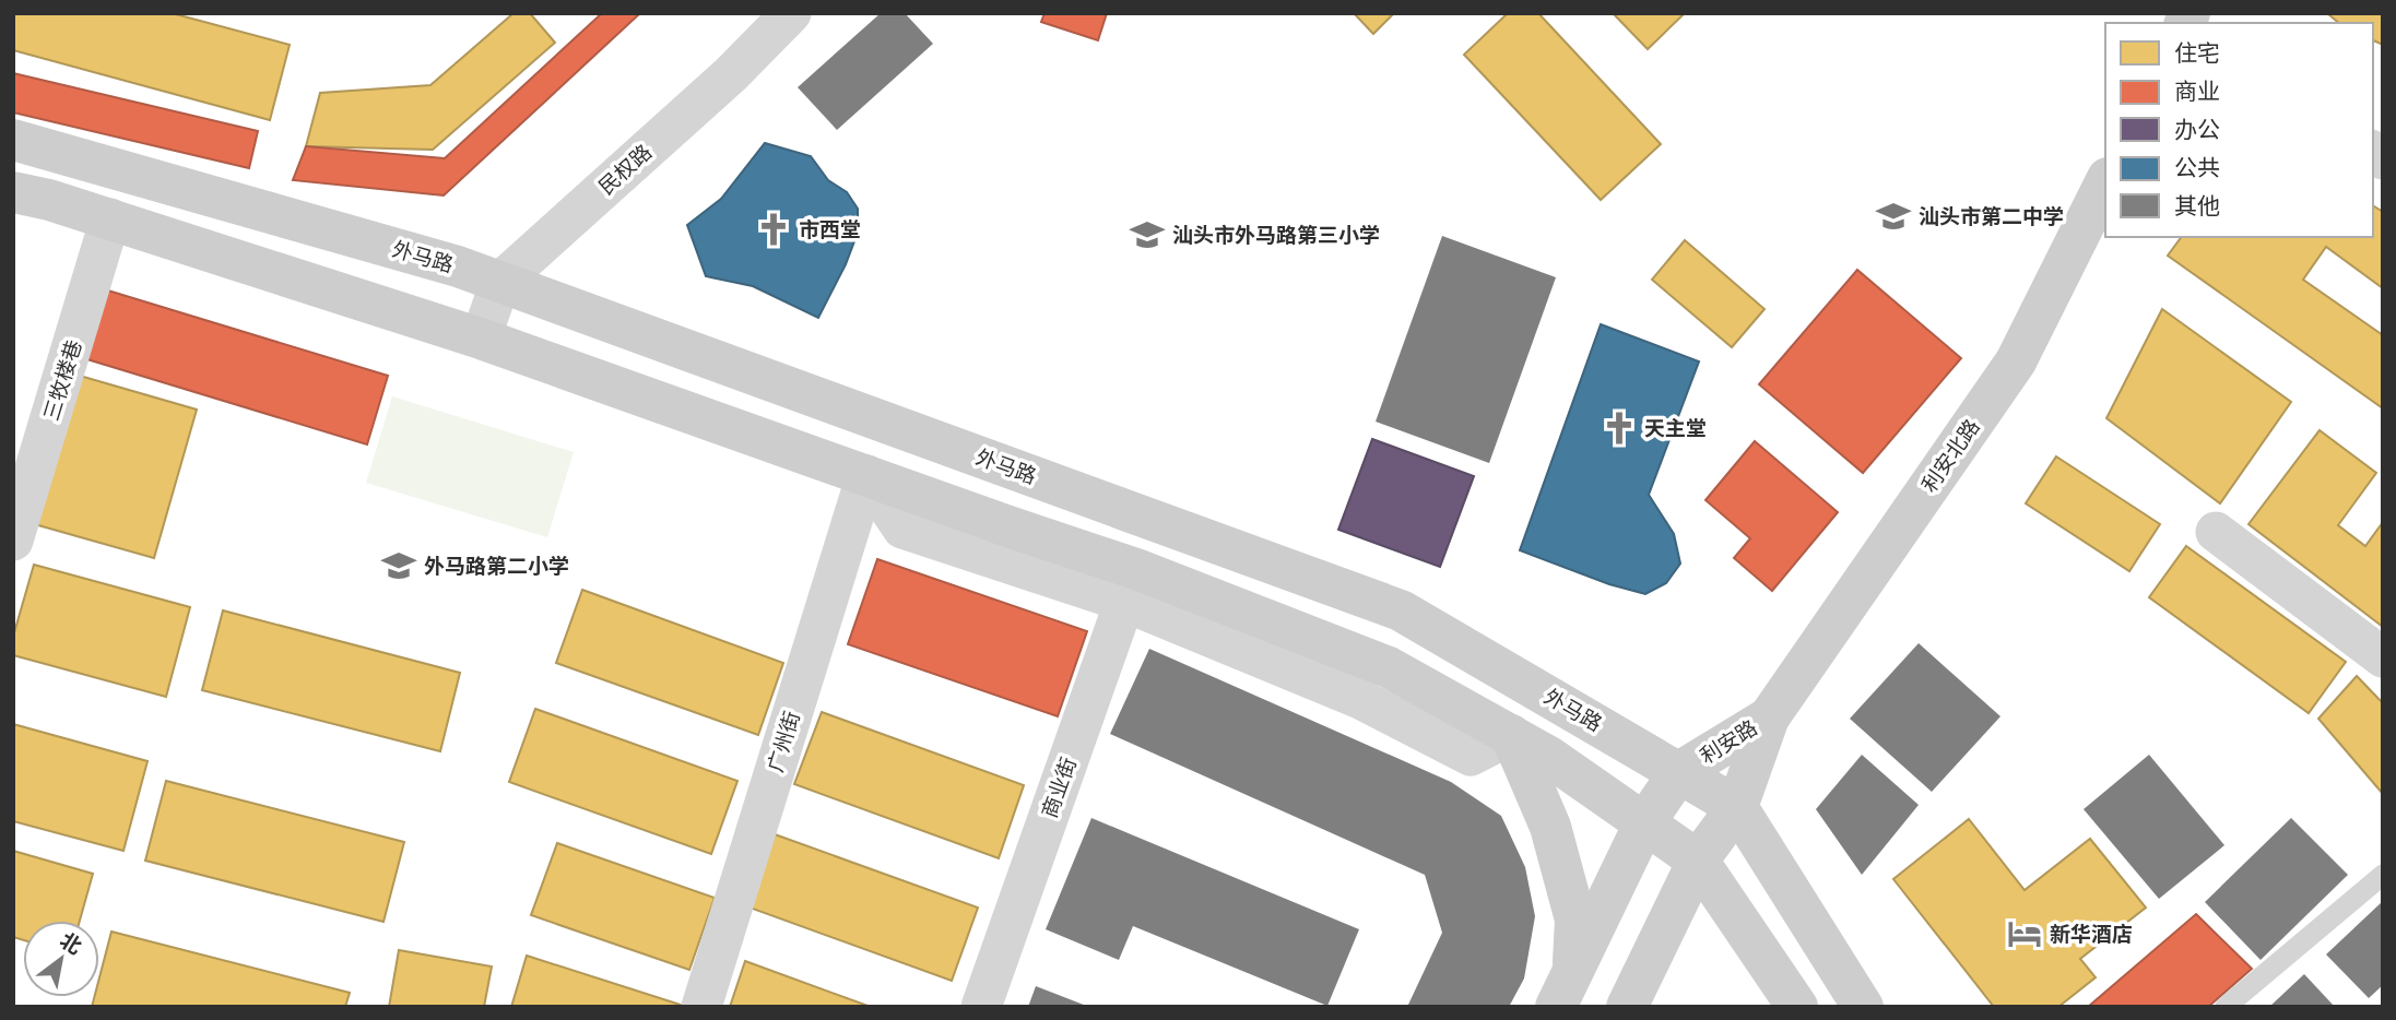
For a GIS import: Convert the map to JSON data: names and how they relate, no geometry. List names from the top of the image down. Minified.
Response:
{"streets":{"street":["民权路","外马路","三牧楼巷","利安北路","广州街","利安路","商业街"]},"crossings":[["民权路","外马路"],["外马路","利安路"],["利安北路","利安路"]],"places":{"school or university":["汕头市第二中学","汕头市外马路第三小学","外马路第二小学"],"church":["市西堂","天主堂"],"hotel":["新华酒店"]},"legend":["住宅","商业","办公","公共","其他"],"north":"top right"}
